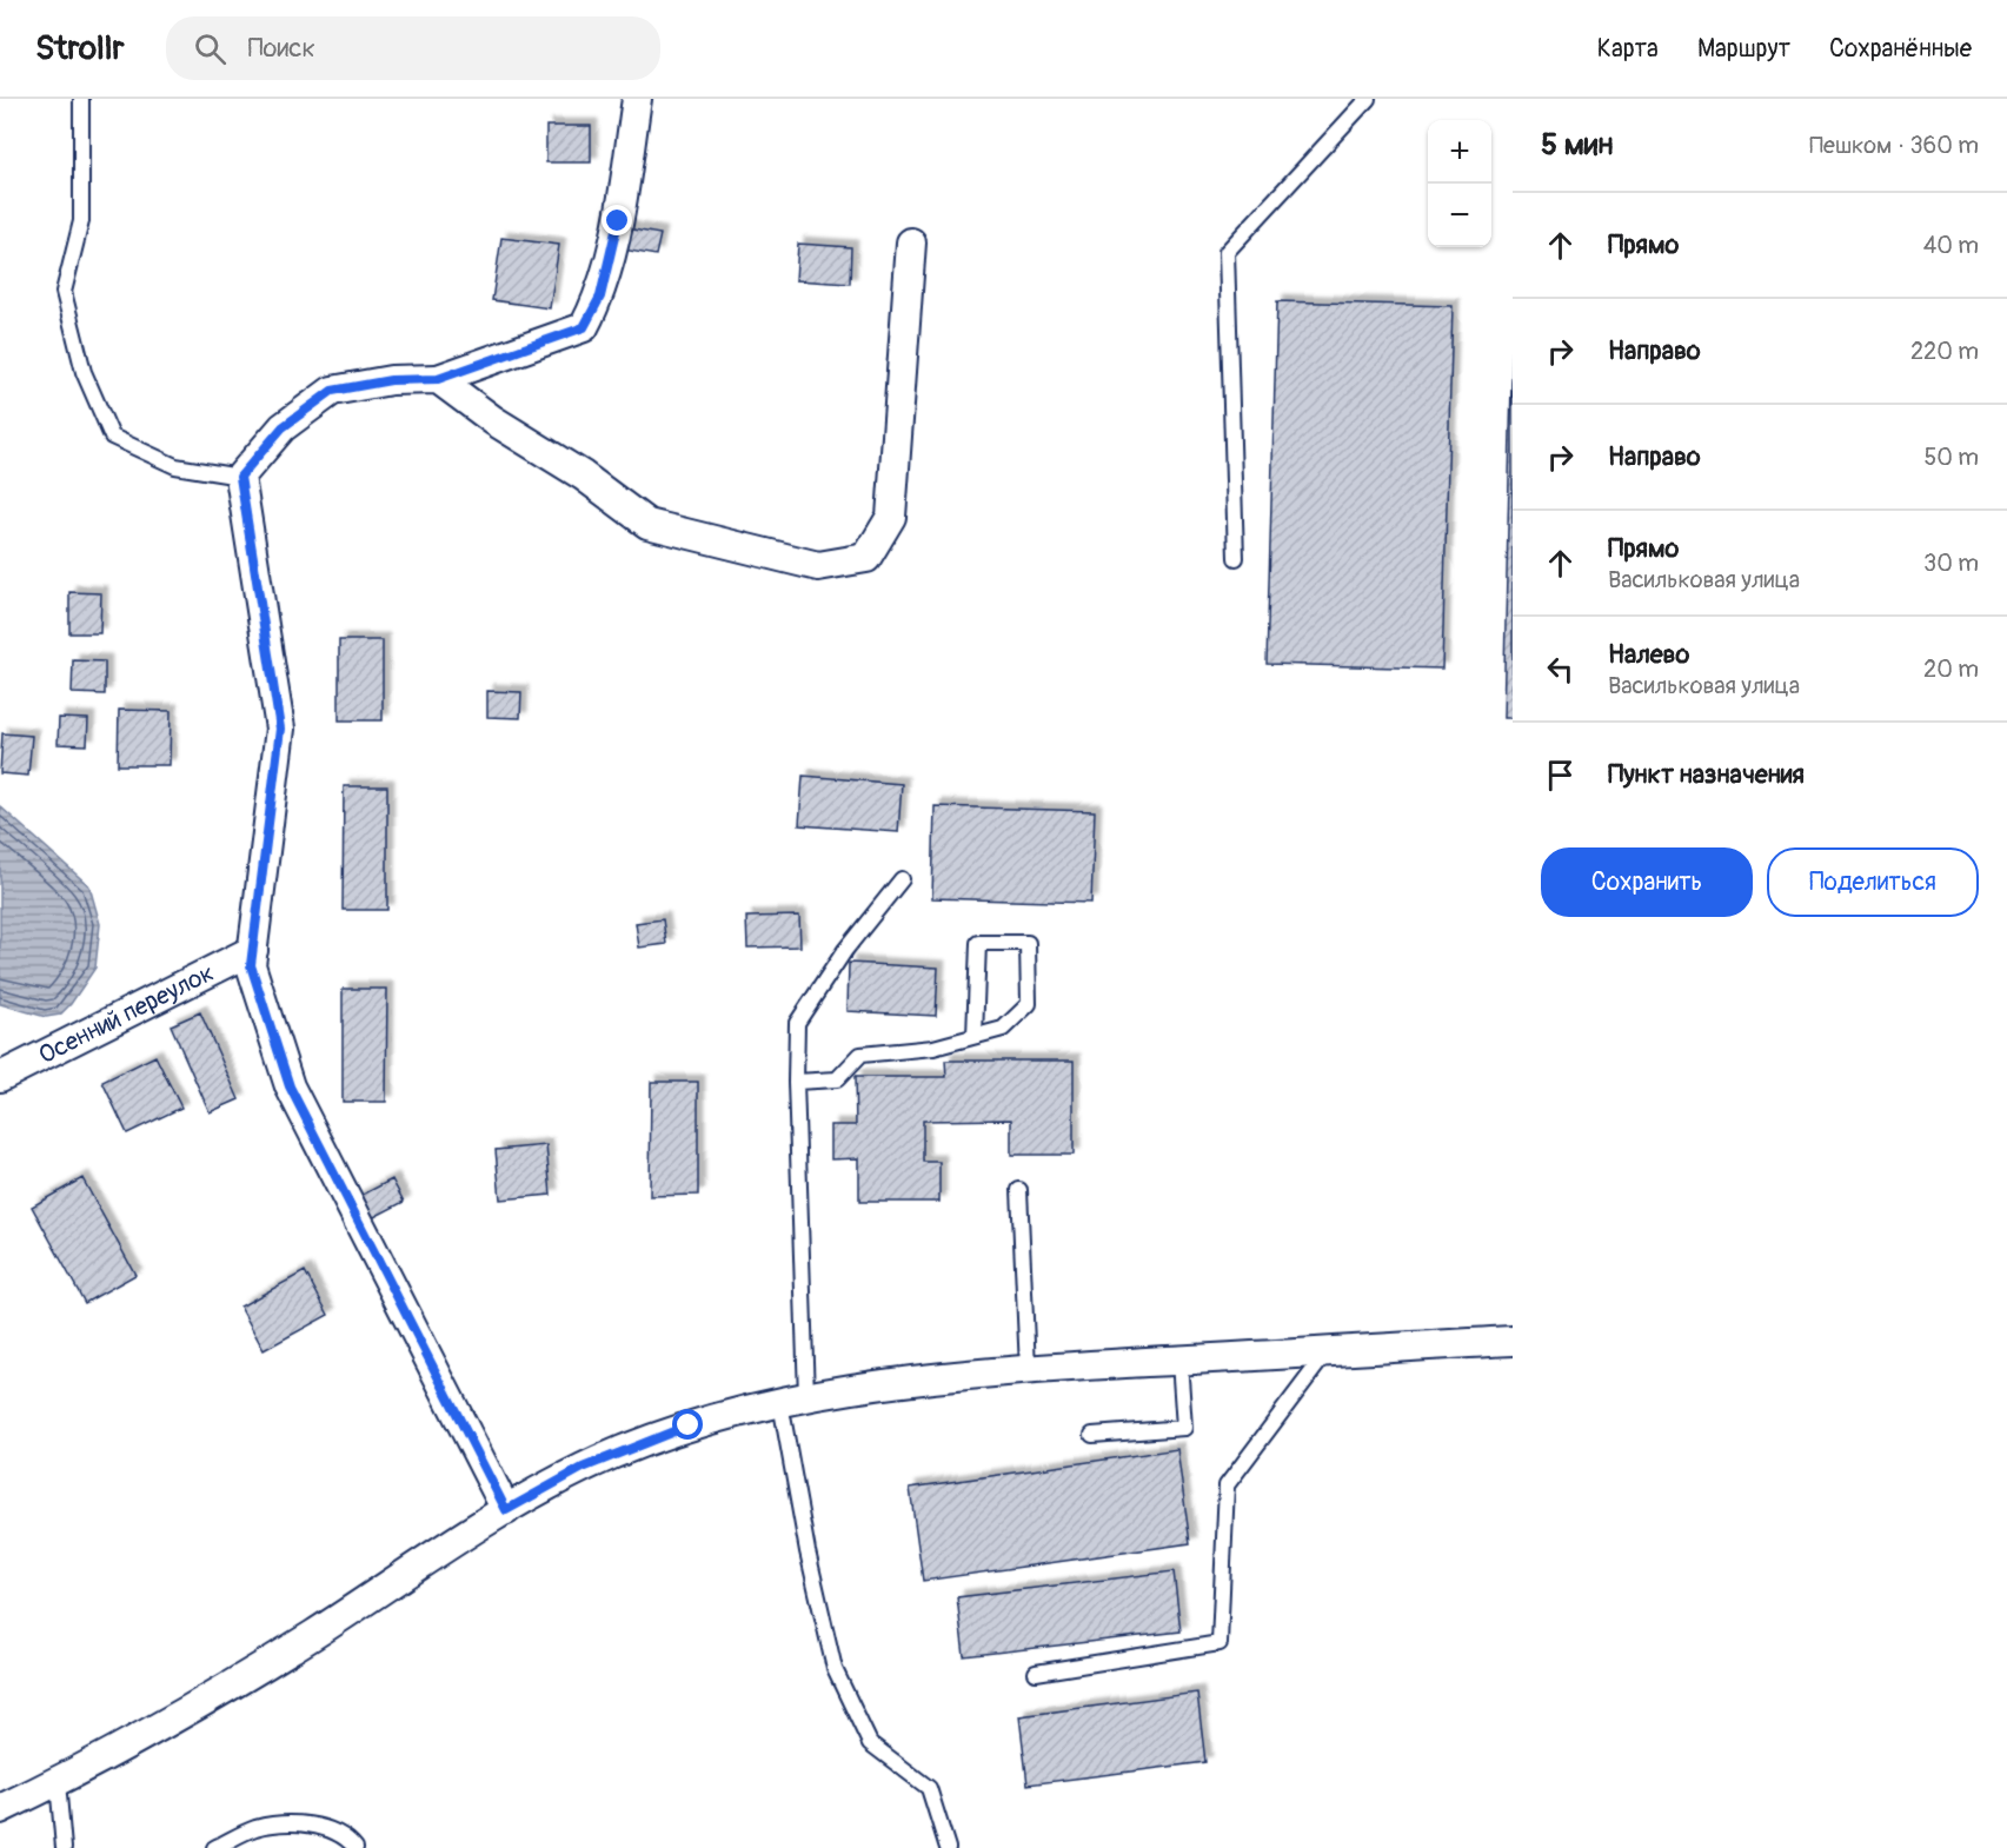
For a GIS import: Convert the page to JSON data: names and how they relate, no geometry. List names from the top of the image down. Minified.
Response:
{"streets":{"street":["Осенний переулок"]},"page":{"header":"Strollr","search":"Поиск","nav":["Карта","Маршрут","Сохранённые"],"heading":["5 мин","Пешком · 360 m"],"map_buttons":["+","−"],"list":[["Прямо","40 m"],["Направо","220 m"],["Направо","50 m"],["Прямо","Васильковая улица","30 m"],["Налево","Васильковая улица","20 m"],"Пункт назначения"],"buttons":["Сохранить","Поделиться"]}}
